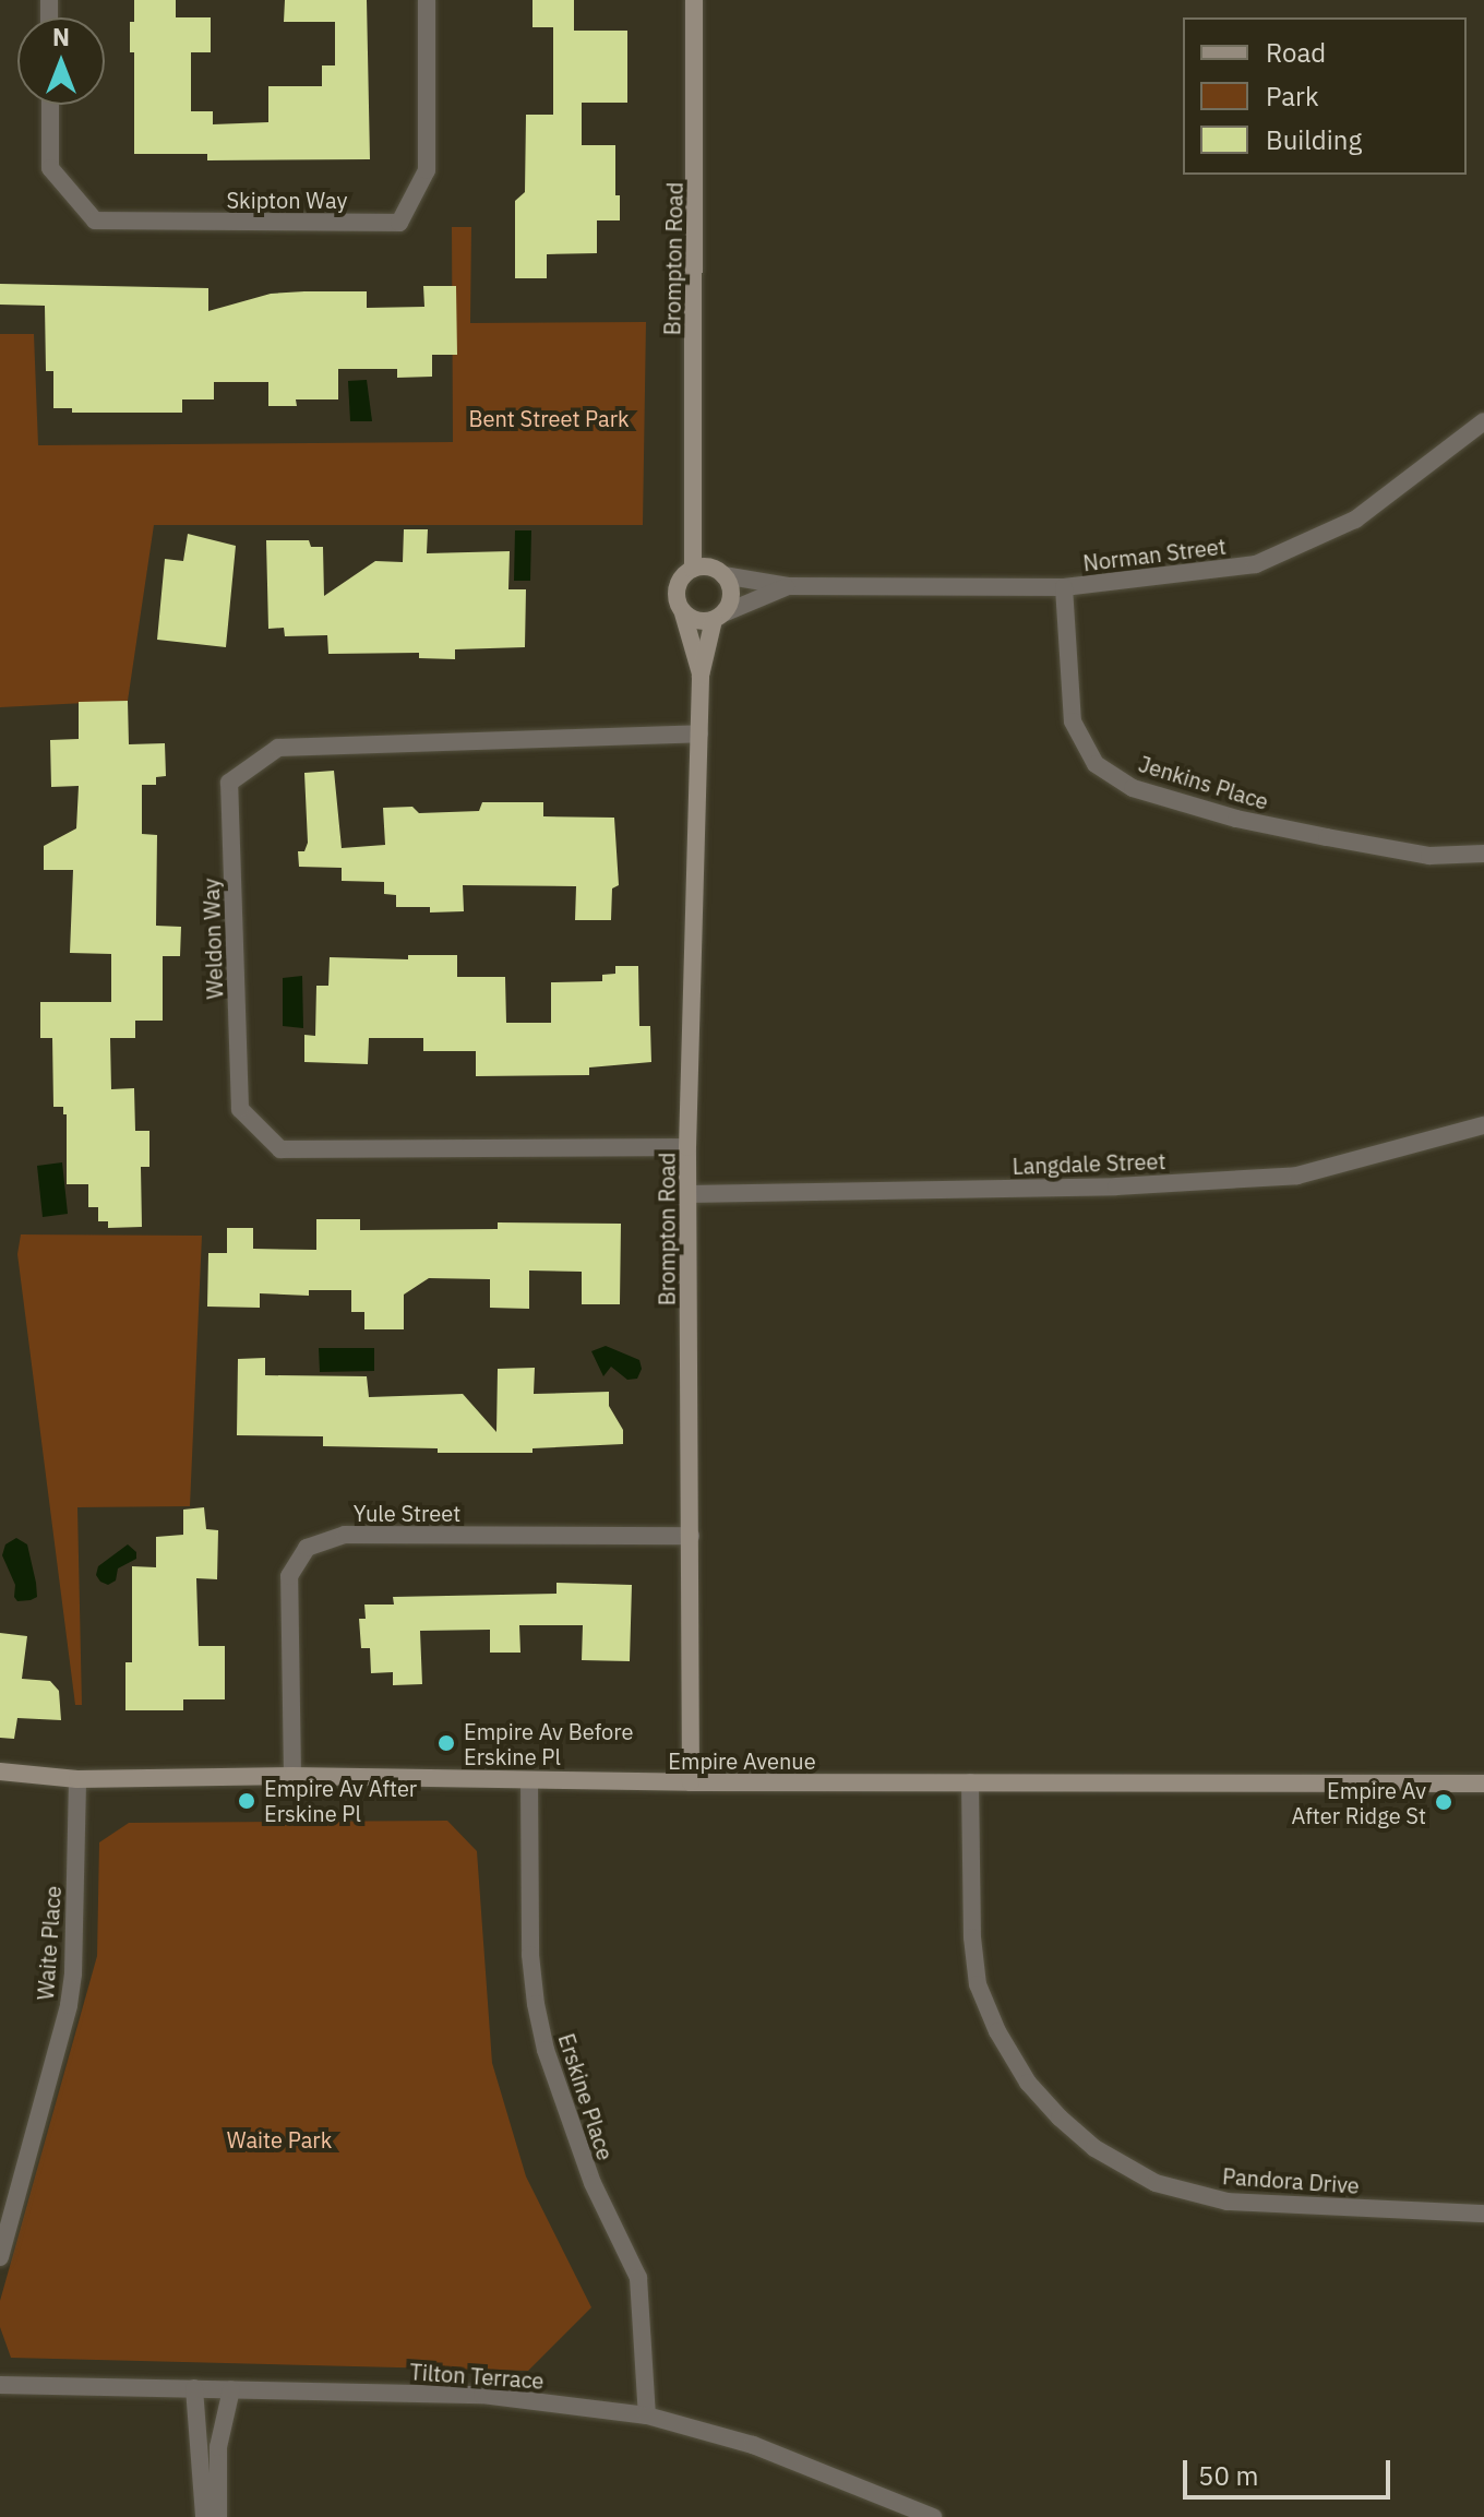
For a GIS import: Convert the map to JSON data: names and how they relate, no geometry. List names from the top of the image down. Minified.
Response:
{"streets":{"street":["Skipton Way","Brompton Road","Norman Street","Jenkins Place","Weldon Way","Langdale Street","Yule Street","Empire Avenue","Waite Place","Erskine Place","Pandora Drive","Tilton Terrace"]},"crossings":[["Brompton Road","Norman Street"],["Brompton Road","Weldon Way"],["Brompton Road","Langdale Street"],["Brompton Road","Yule Street"],["Brompton Road","Empire Avenue"],["Norman Street","Jenkins Place"],["Yule Street","Empire Avenue"],["Empire Avenue","Waite Place"],["Empire Avenue","Erskine Place"],["Empire Avenue","Pandora Drive"],["Erskine Place","Tilton Terrace"]],"parks":["Bent Street Park","Waite Park"],"places":["Empire Av Before Erskine Pl","Empire Av After Erskine Pl","Empire Av After Ridge St"],"legend":["Road","Park","Building"],"scale_bar":"50 m","north":"top"}
